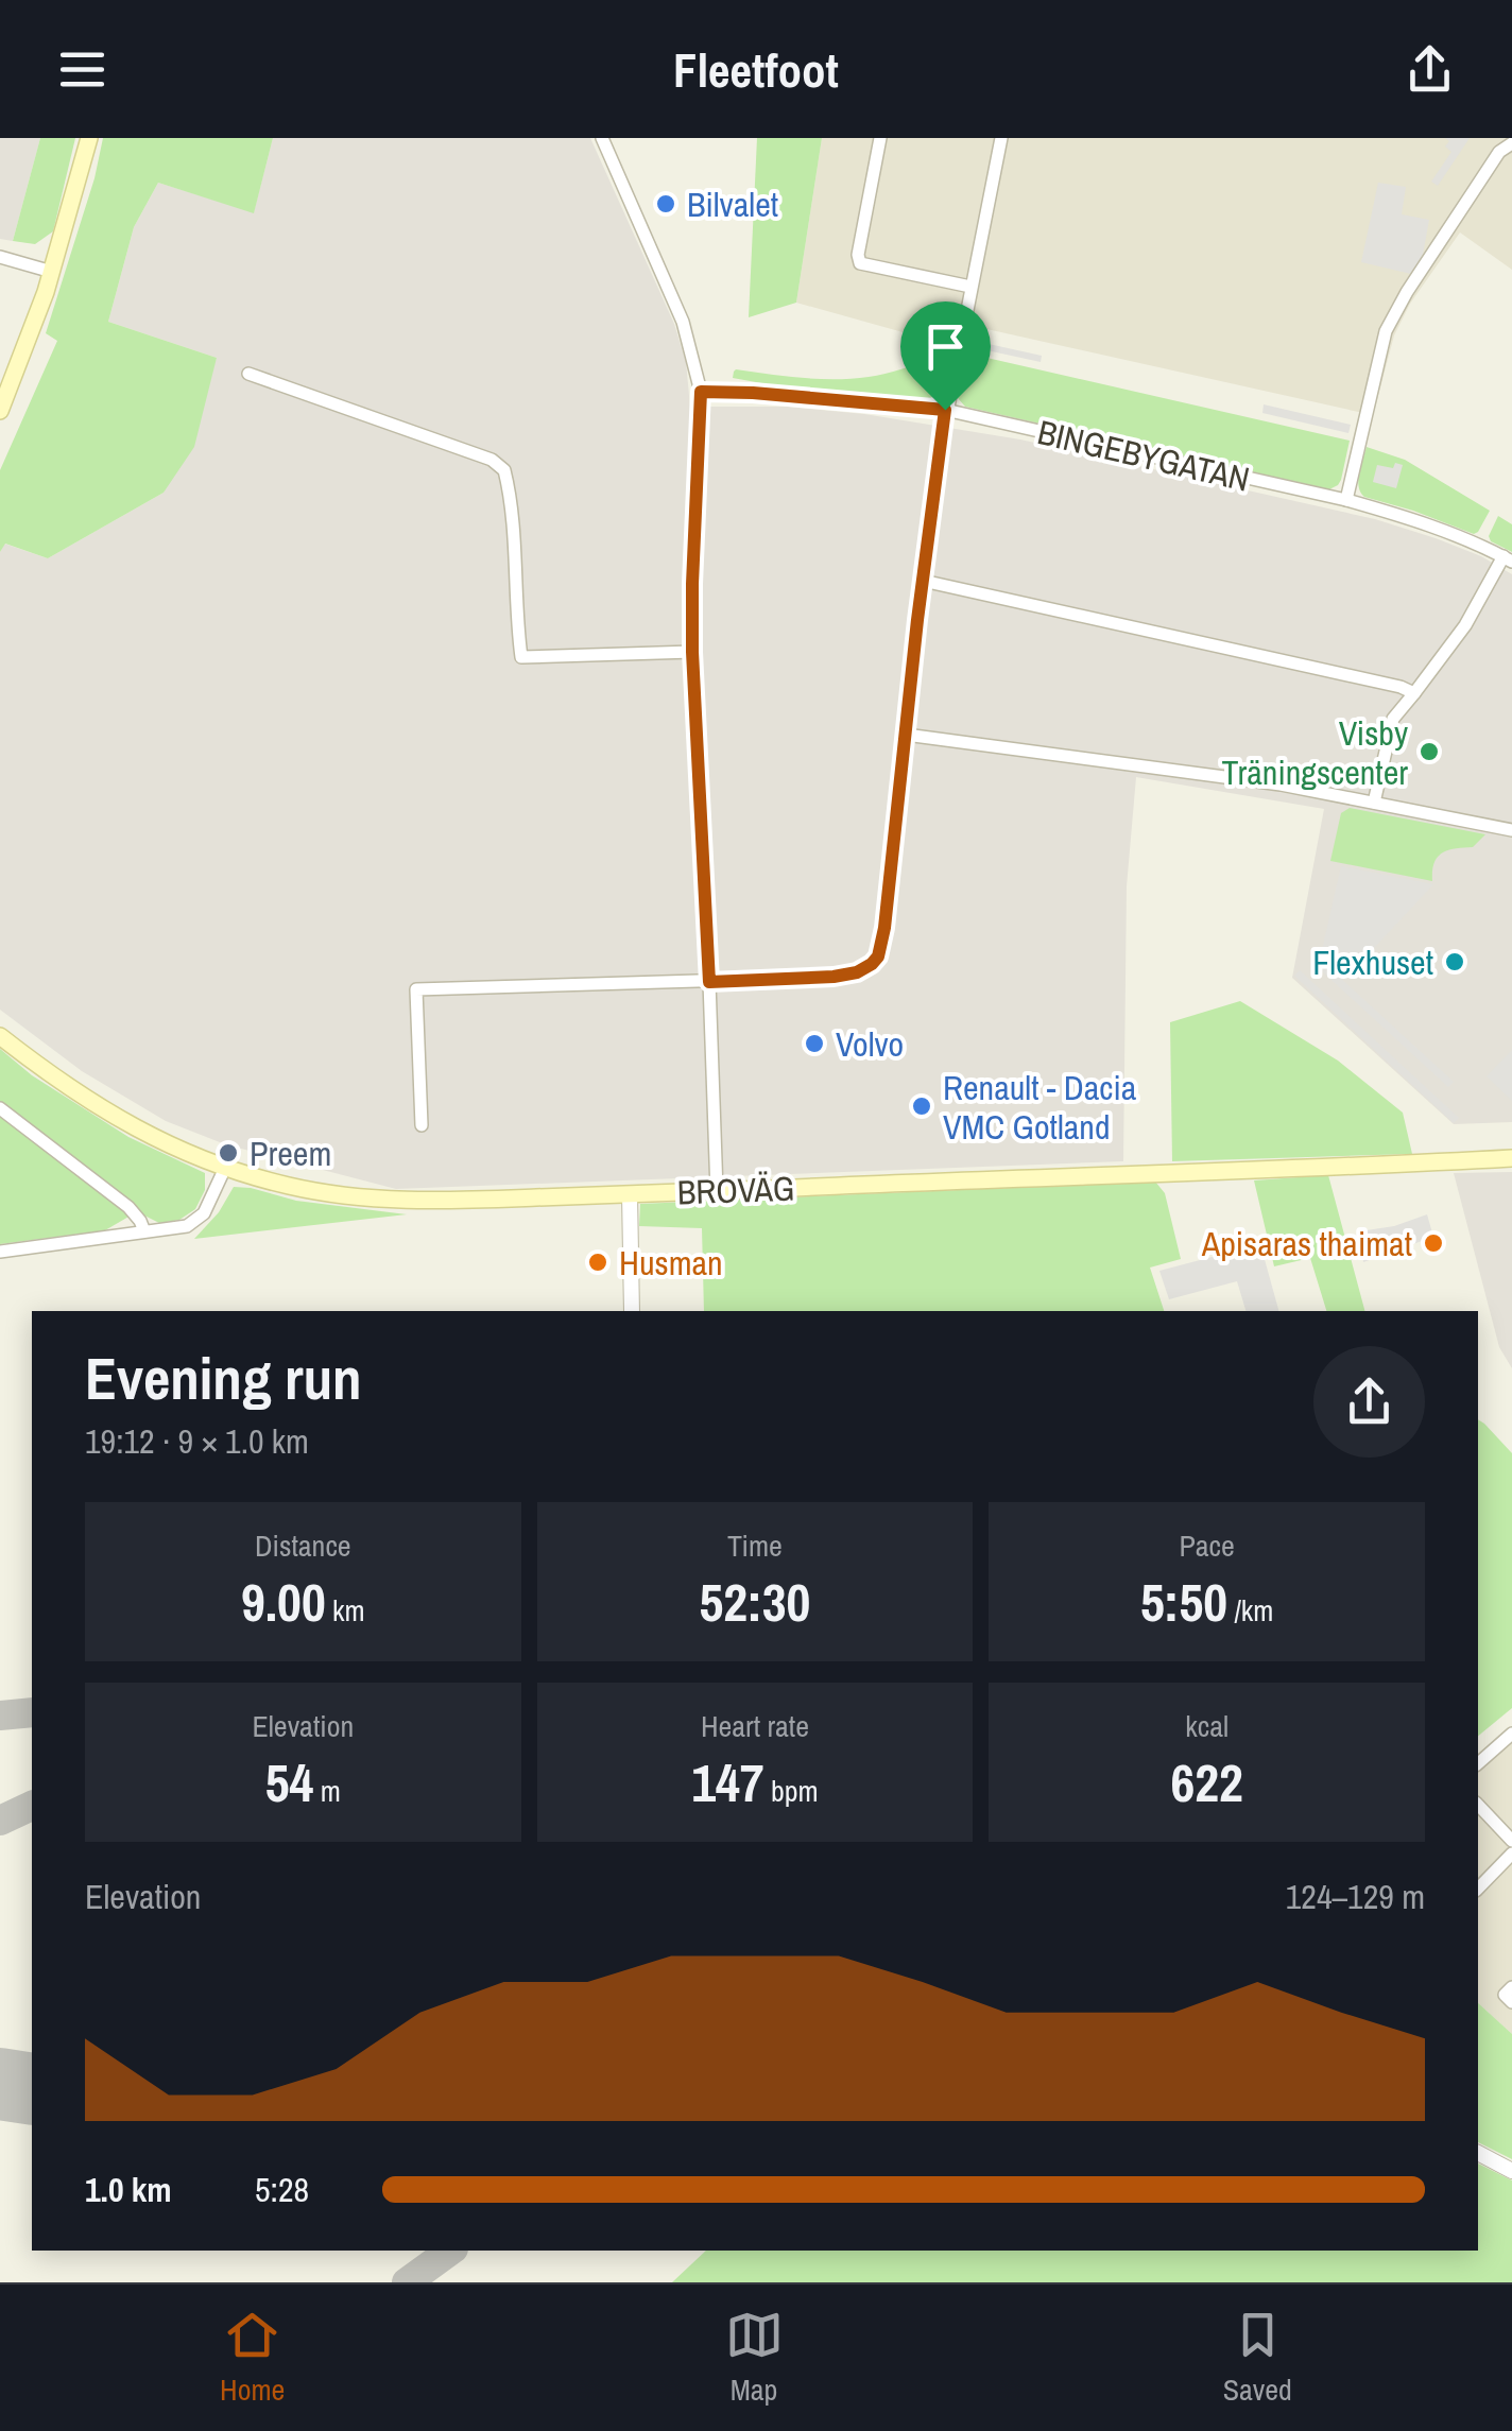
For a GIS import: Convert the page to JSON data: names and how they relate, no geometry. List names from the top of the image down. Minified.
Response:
{"streets":{"main road":["BROVÄG"],"street":["BINGEBYGATAN"]},"places":["Bilvalet","Visby Träningscenter","Flexhuset","Volvo","Renault - Dacia VMC Gotland","Preem","Apisaras thaimat","Husman"],"page":{"header":"Fleetfoot","heading":["Evening run","19:12 · 9 × 1.0 km"],"stats":[["Distance","9.00 km"],["Time","52:30"],["Pace","5:50 /km"],["Elevation","54 m"],["Heart rate","147 bpm"],["kcal","622"]],"chart":["Elevation","124–129 m"],"list":[{"name":"1.0 km","note":"5:28"}],"tabs":["Home","Map","Saved"]}}
